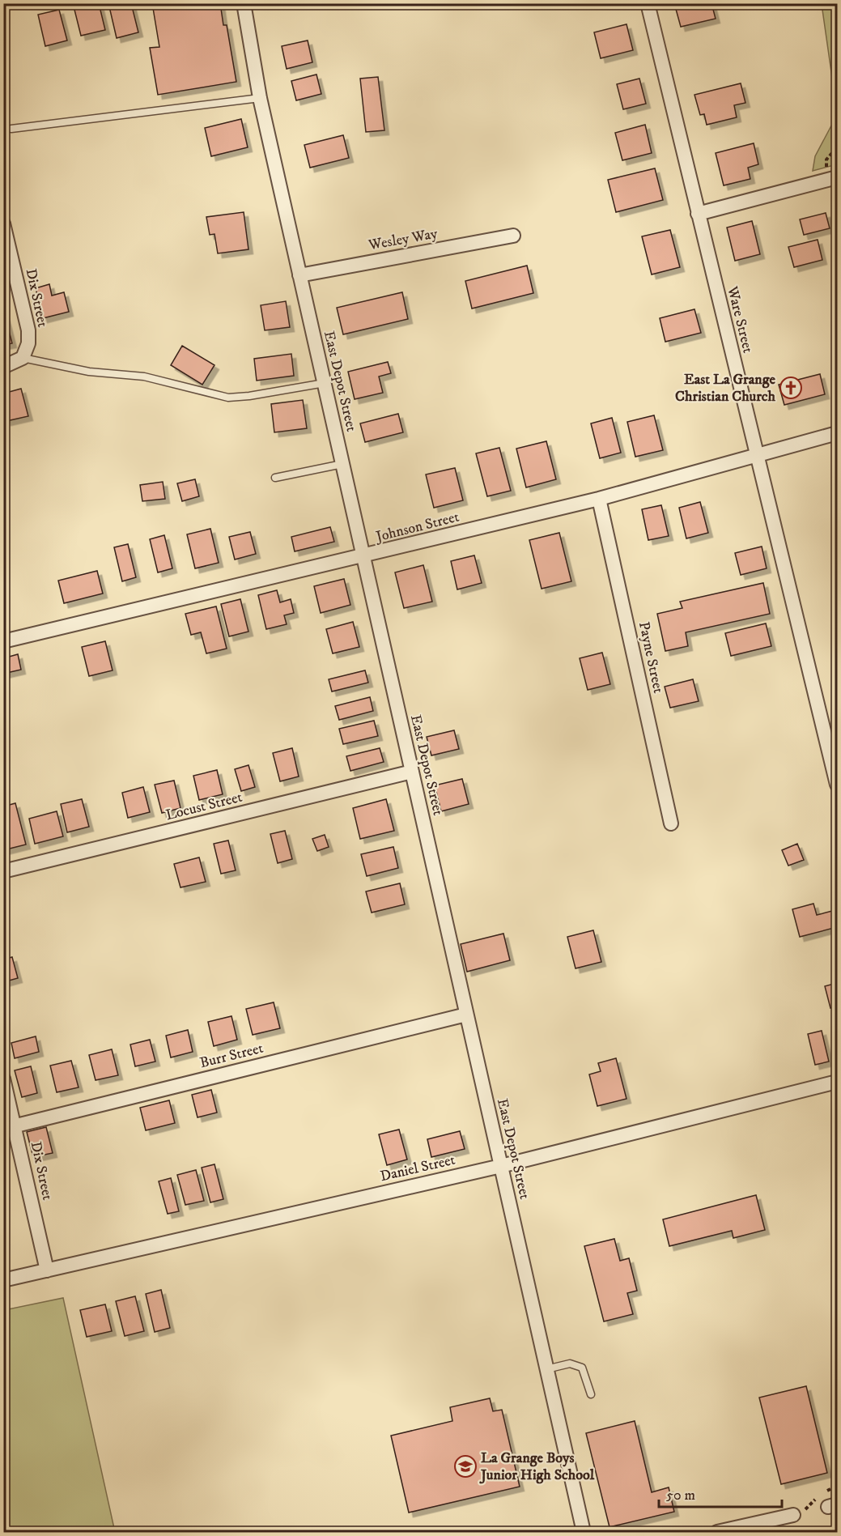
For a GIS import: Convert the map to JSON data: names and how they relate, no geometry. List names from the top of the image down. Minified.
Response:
{"streets":{"street":["Wesley Way","Dix Street","Ware Street","East Depot Street","Johnson Street","Payne Street","Locust Street","Burr Street","Daniel Street"]},"crossings":[["Wesley Way","East Depot Street"],["Dix Street","Burr Street"],["Dix Street","Daniel Street"],["Ware Street","Johnson Street"],["East Depot Street","Johnson Street"],["East Depot Street","Locust Street"],["East Depot Street","Burr Street"],["East Depot Street","Daniel Street"],["Johnson Street","Payne Street"]],"places":{"church":["East La Grange Christian Church"],"school or university":["La Grange Boys Junior High School"]},"scale_bar":"50 m"}
